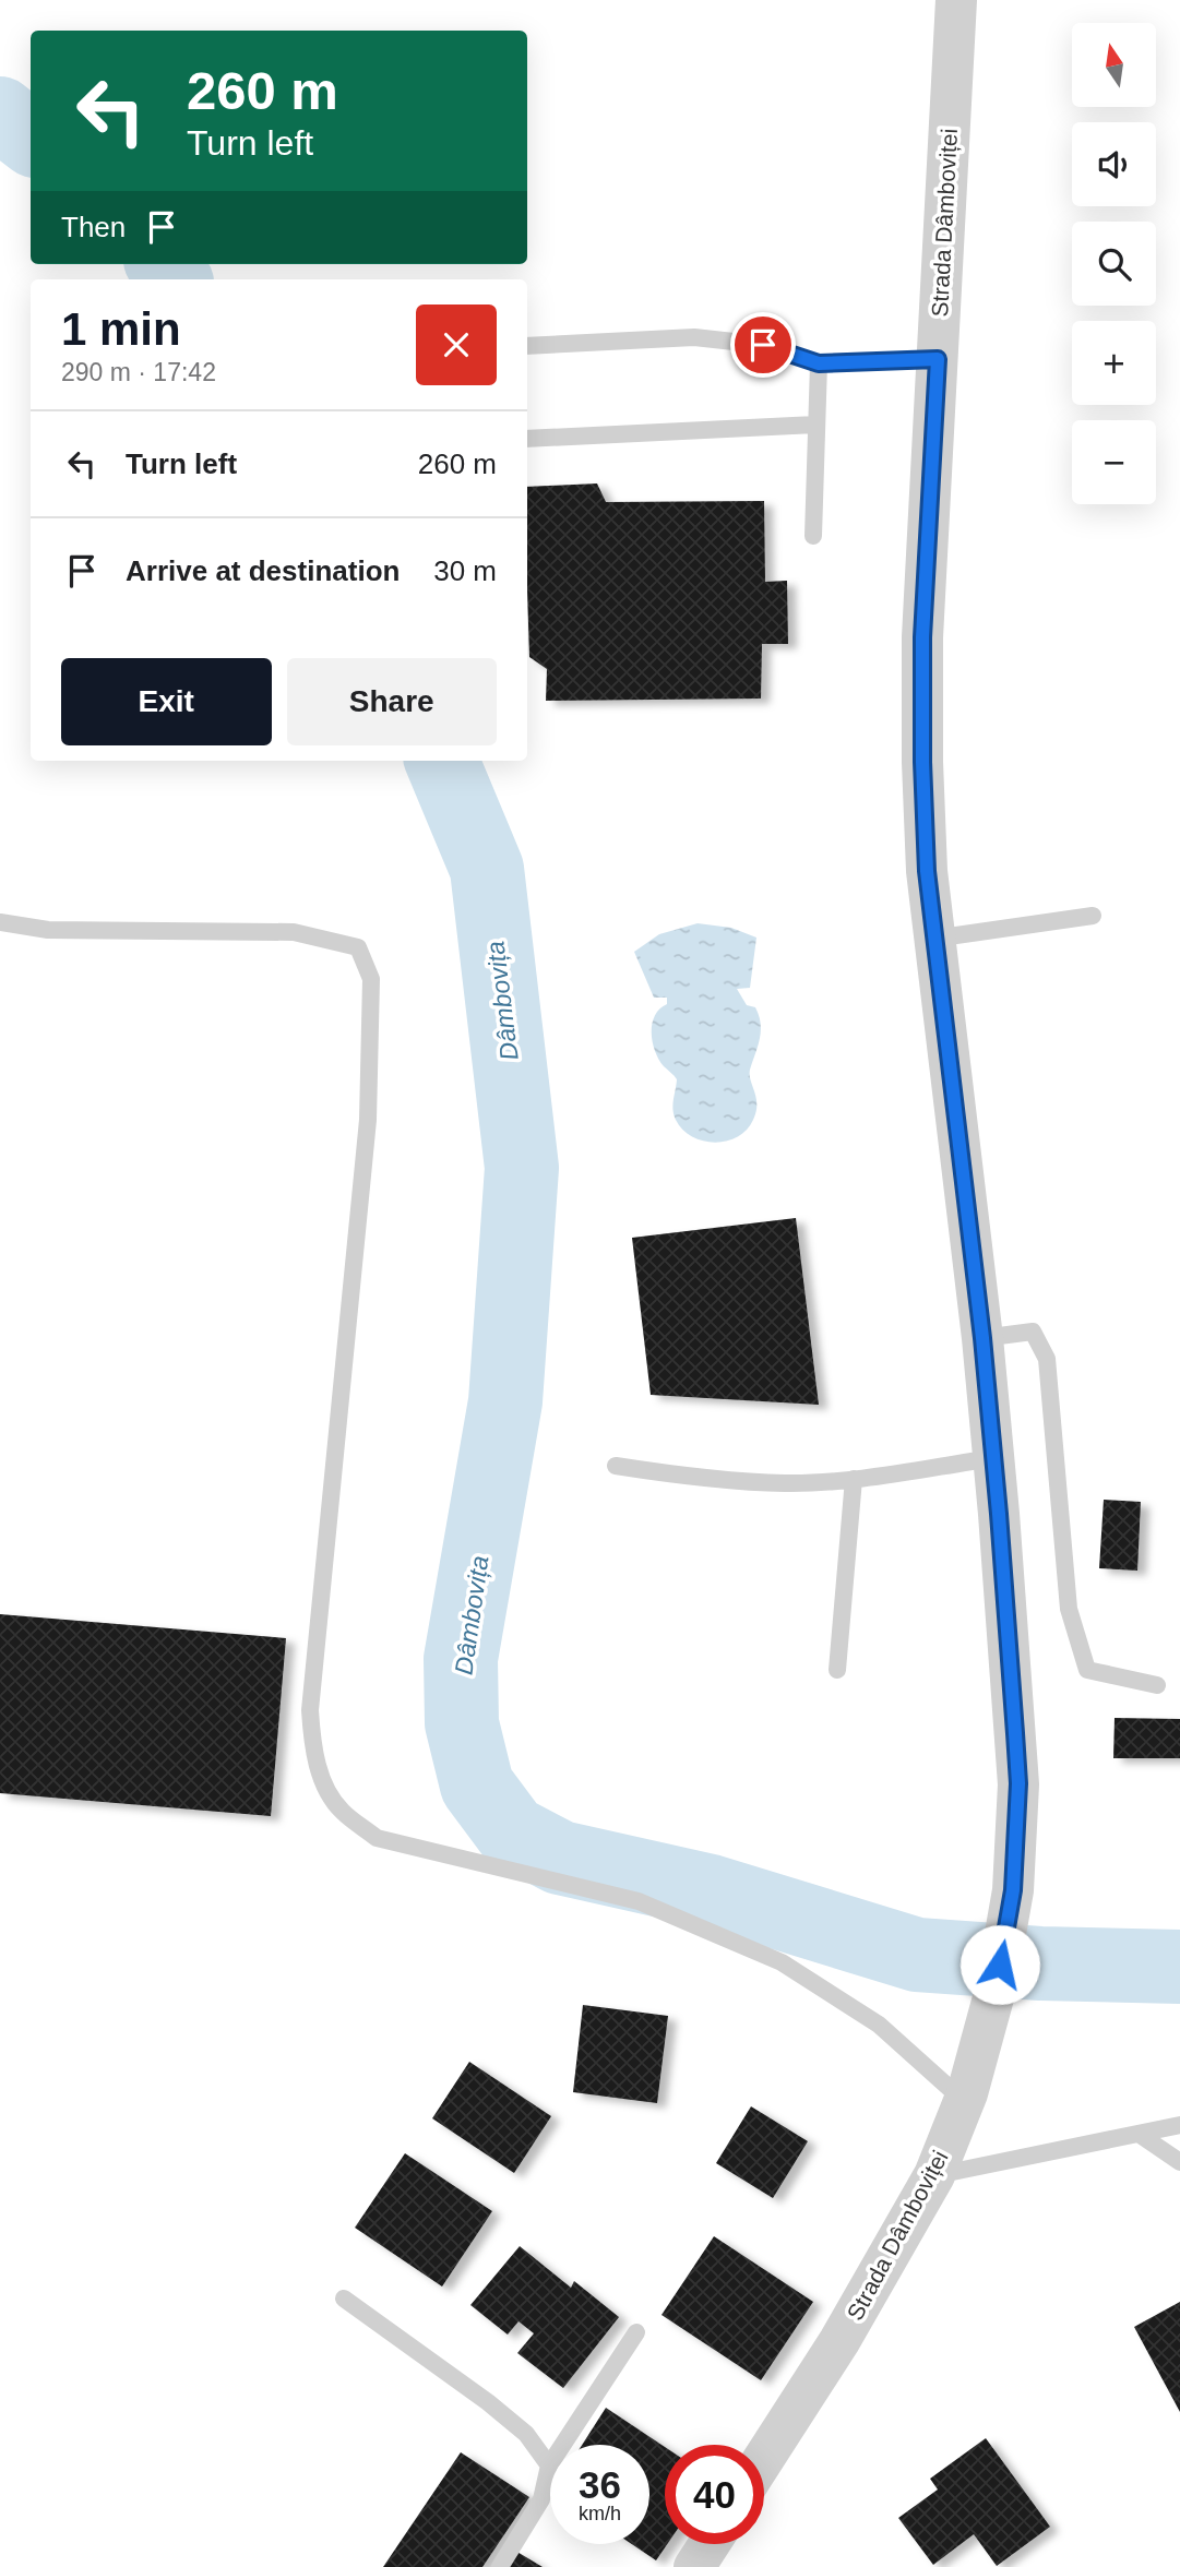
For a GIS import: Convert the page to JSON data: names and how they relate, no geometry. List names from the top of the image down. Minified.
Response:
{"streets":{"street":["Strada Dâmboviței"]},"water":["Dâmbovița"],"north":"top","page":{"map_buttons":["+","−"],"turn":["260 m","Turn left"],"then":"Then","heading":["1 min","290 m · 17:42"],"list":[{"name":"Turn left","value":"260 m"},{"name":"Arrive at destination","value":"30 m"}],"buttons":["Exit","Share"],"speed":"36 km/h","limit":"40"}}
